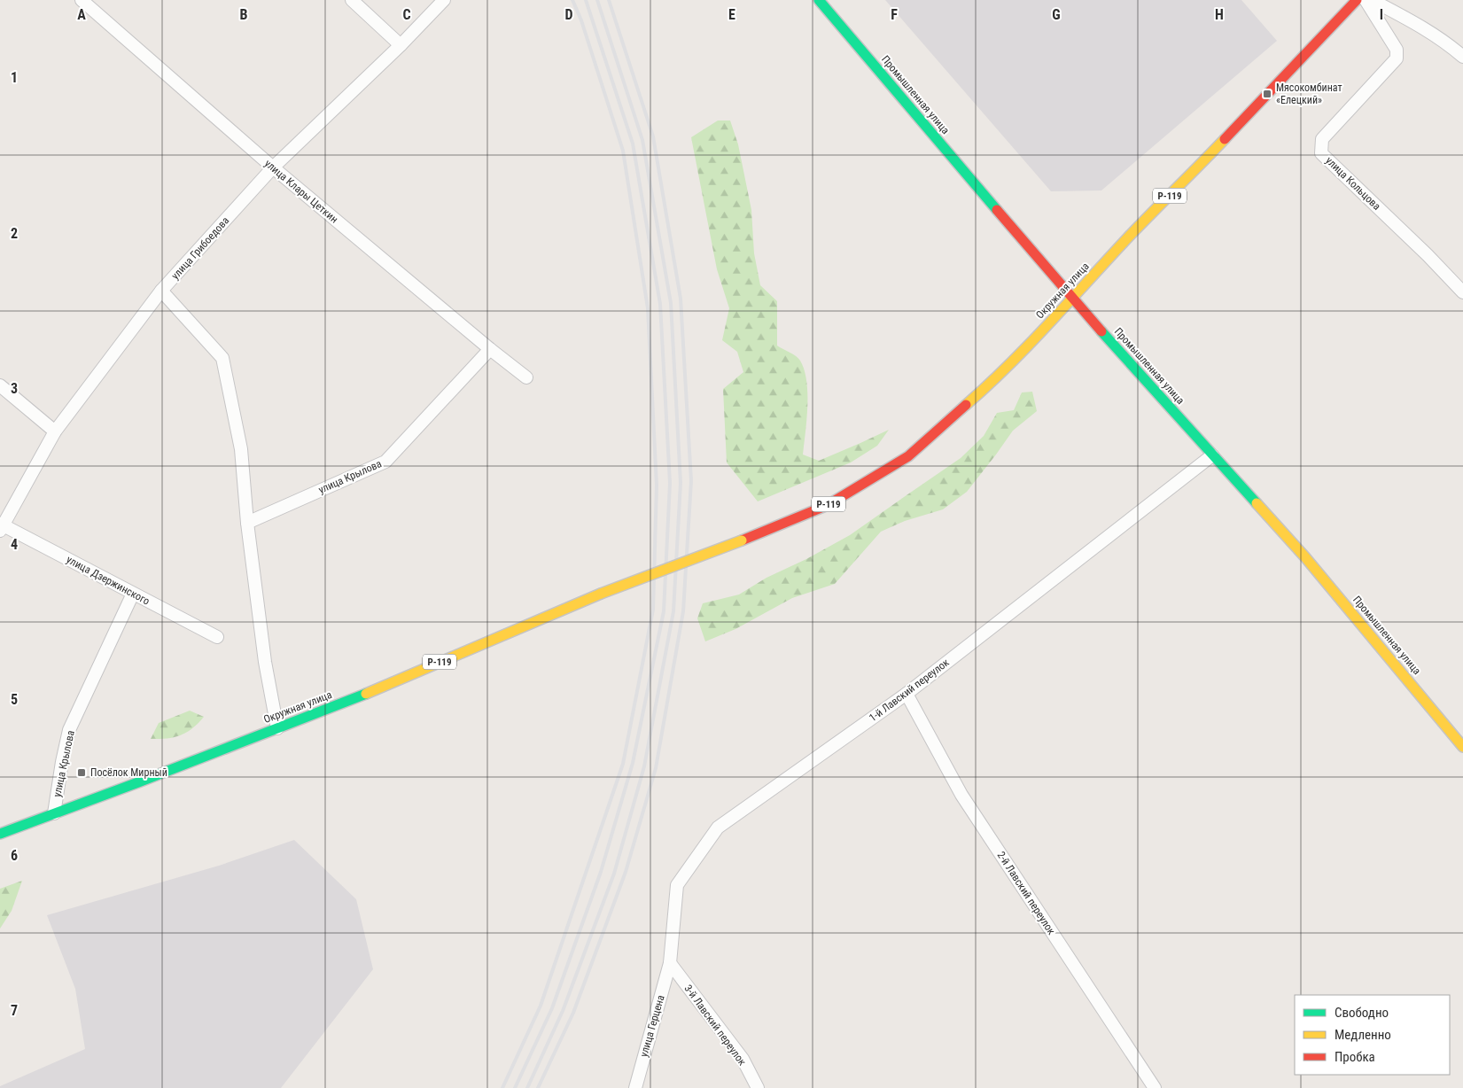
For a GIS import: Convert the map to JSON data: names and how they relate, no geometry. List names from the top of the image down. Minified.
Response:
{"streets":{"main road":["Промышленная улица","Р-119","Окружная улица"],"street":["улица Кольцова","улица Клары Цеткин","улица Грибоедова","улица Крылова","улица Дзержинского","1-й Лавский переулок","2-й Лавский переулок","3-й Лавский переулок","улица Герцена"]},"crossings":[["Промышленная улица","Окружная улица"],["Промышленная улица","1-й Лавский переулок"],["улица Клары Цеткин","улица Грибоедова"],["улица Клары Цеткин","улица Крылова"],["улица Грибоедова","улица Дзержинского"],["Окружная улица","улица Крылова"],["улица Крылова","улица Дзержинского"],["1-й Лавский переулок","2-й Лавский переулок"],["1-й Лавский переулок","3-й Лавский переулок"],["1-й Лавский переулок","улица Герцена"],["3-й Лавский переулок","улица Герцена"]],"places":{"transit":["Мясокомбинат «Елецкий»","Посёлок Мирный"]},"legend":["Свободно","Медленно","Пробка"],"grid":{"columns":["A","B","C","D","E","F","G","H","I"],"rows":["1","2","3","4","5","6","7"]}}
